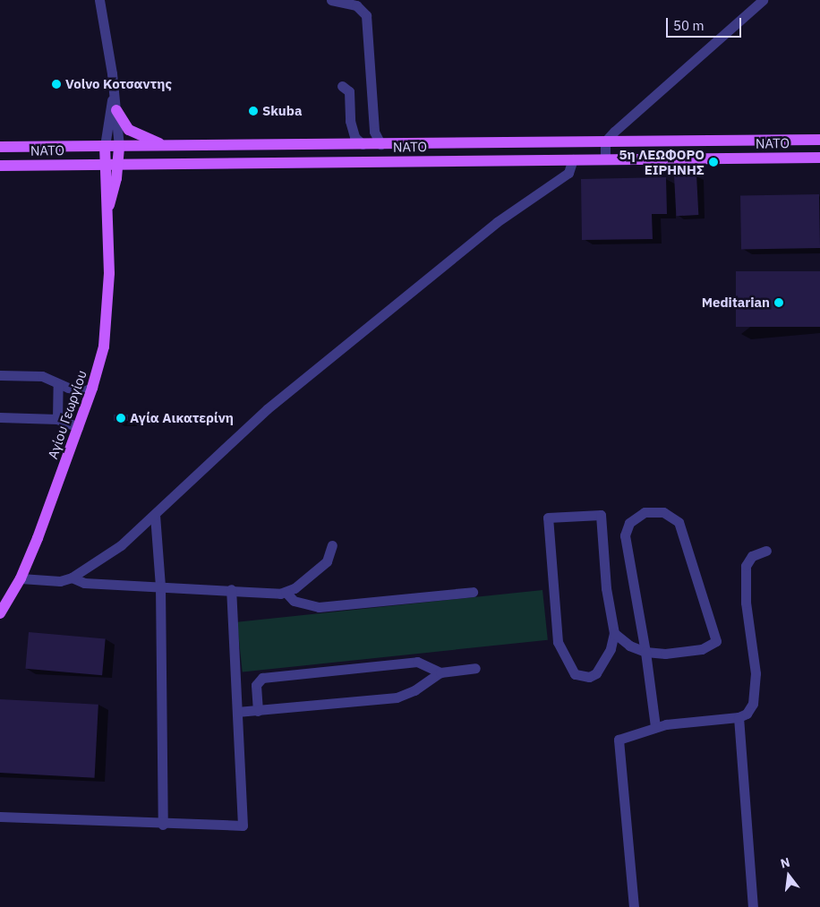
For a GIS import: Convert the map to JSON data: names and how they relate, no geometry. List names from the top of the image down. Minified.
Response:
{"streets":{"main road":["ΝΑΤΟ","Αγίου Γεωργίου"]},"crossings":[["ΝΑΤΟ","Αγίου Γεωργίου"]],"places":["Volvo Κοτσαντης","Skuba","5η ΛΕΩΦΟΡΟ ΕΙΡΗΝΗΣ","Meditarian","Αγία Αικατερίνη"],"scale_bar":"50 m","north":"top"}
